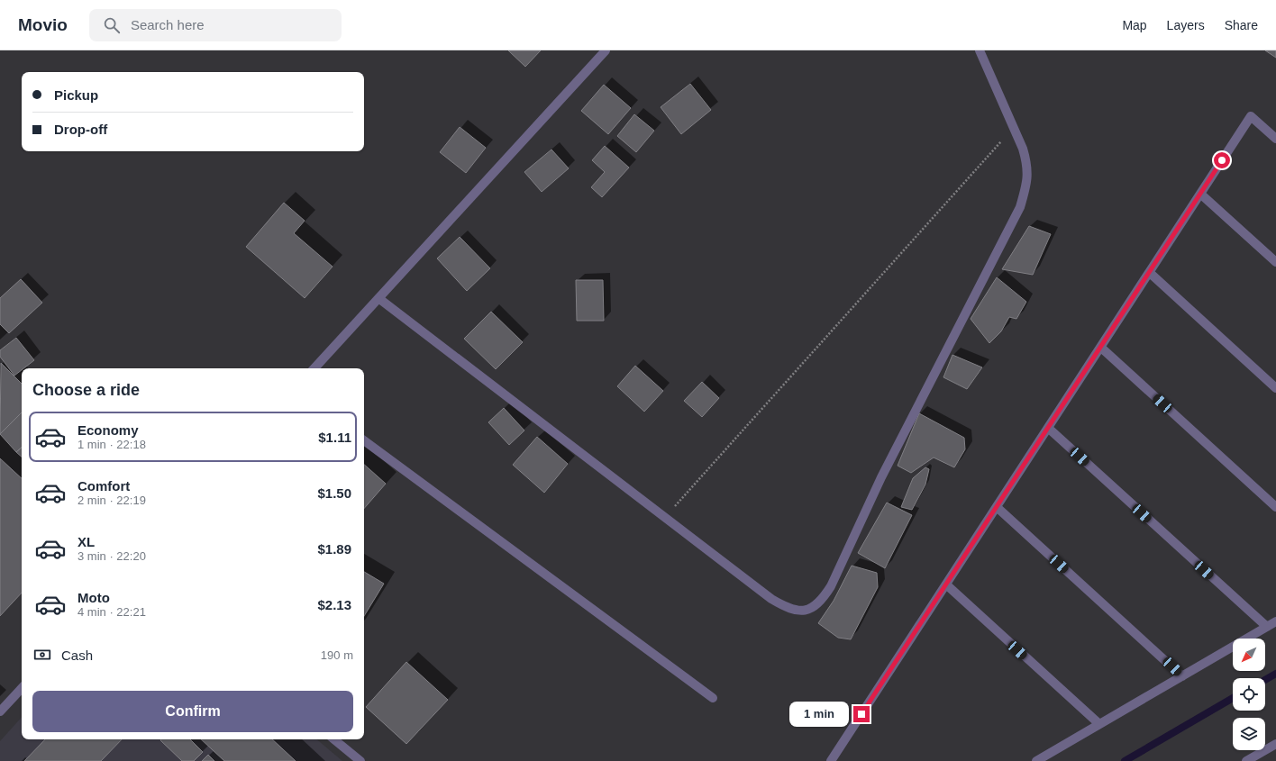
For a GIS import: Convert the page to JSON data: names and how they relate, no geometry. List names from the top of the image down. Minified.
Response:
{"north":"bottom left","page":{"header":"Movio","search":"Search here","nav":["Map","Layers","Share"],"banner":["Pickup","Drop-off"],"heading":"Choose a ride","list":[{"name":"Economy","note":"1 min · 22:18","value":"$1.11"},{"name":"Comfort","note":"2 min · 22:19","value":"$1.50"},{"name":"XL","note":"3 min · 22:20","value":"$1.89"},{"name":"Moto","note":"4 min · 22:21","value":"$2.13"}],"pay":["Cash","190 m"],"buttons":"Confirm","bubble":"1 min"}}
